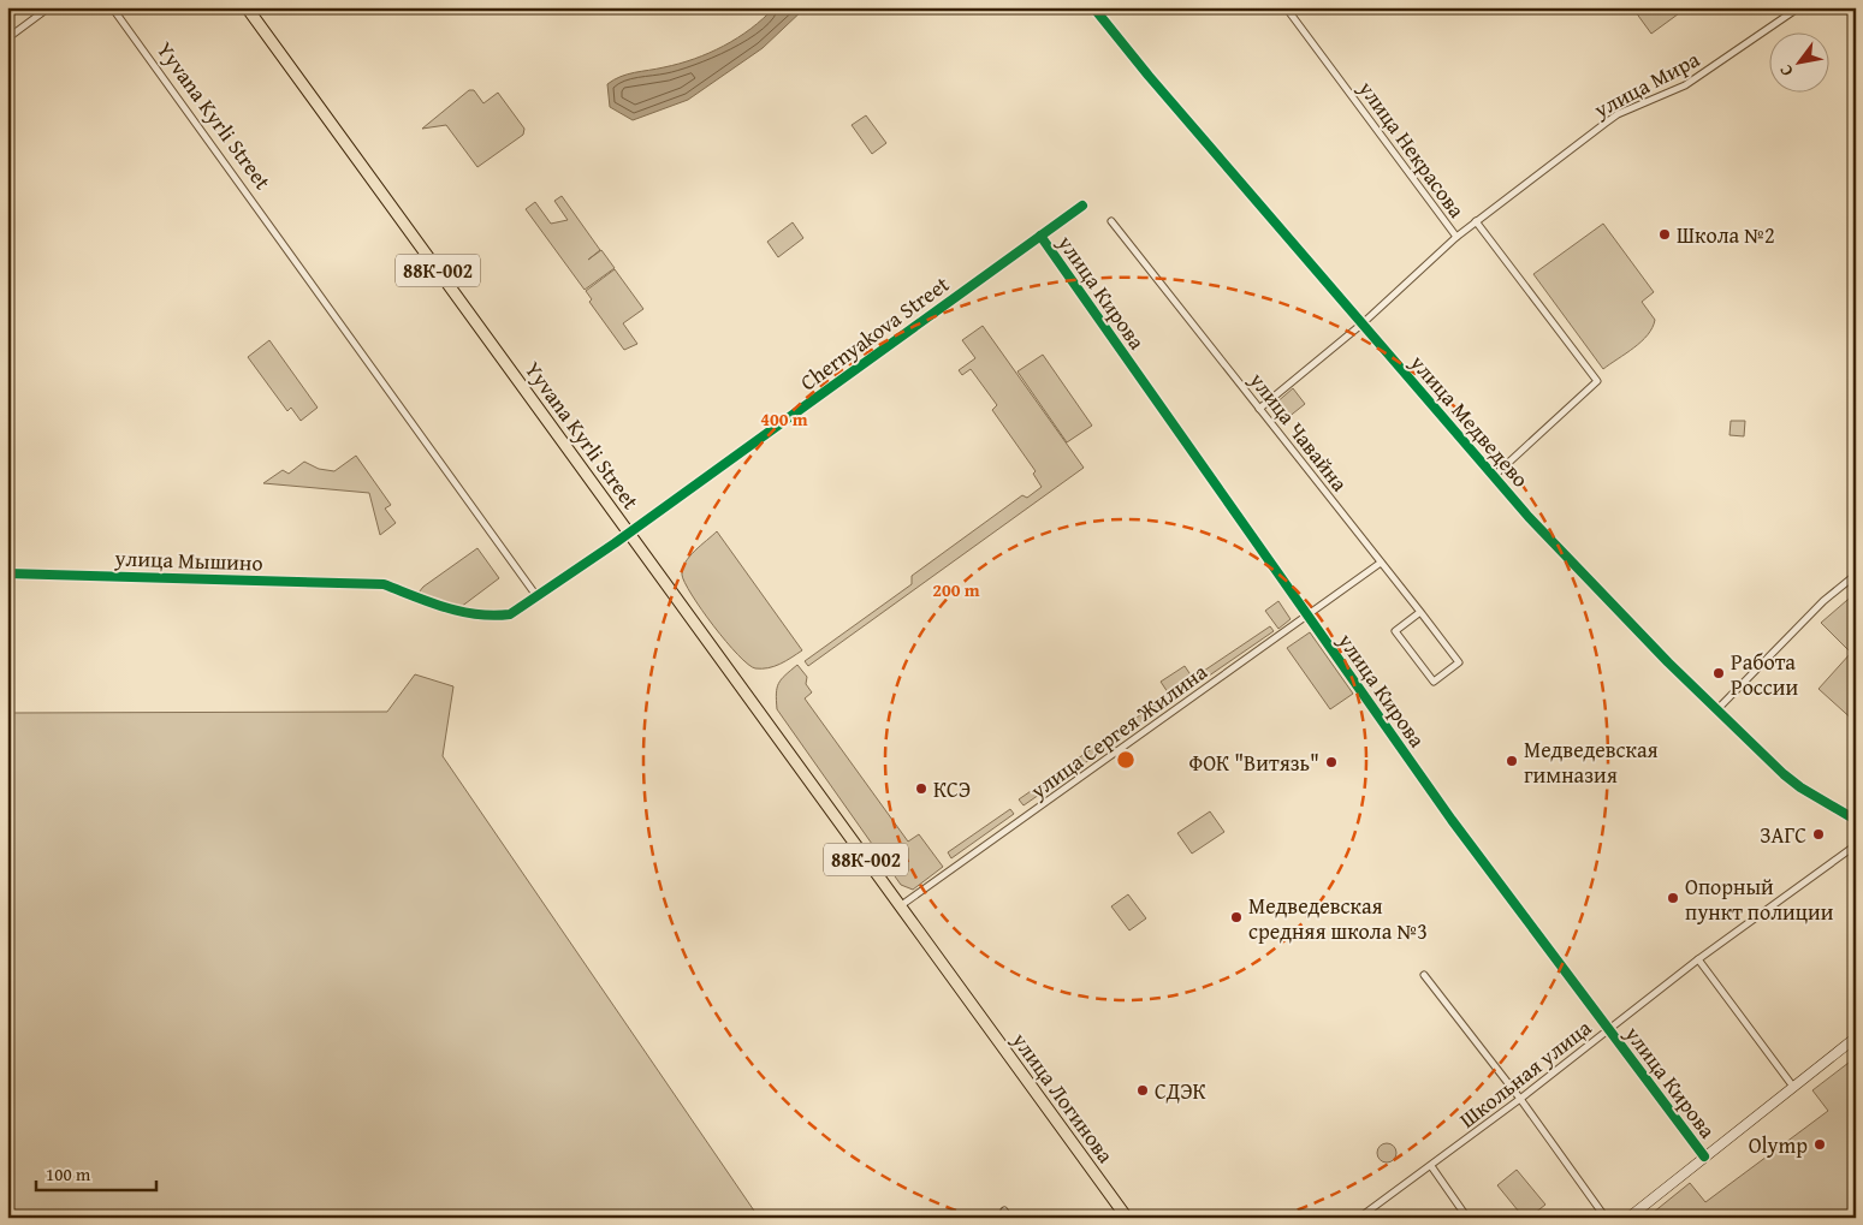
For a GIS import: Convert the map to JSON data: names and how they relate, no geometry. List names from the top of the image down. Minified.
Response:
{"streets":{"main road":["Yyvana Kyrli Street","88К-002","улица Логинова"],"street":["улица Мира","улица Некрасова","улица Кирова","Chernyakova Street","улица Медведево","улица Чавайна","улица Мышино","улица Сергея Жилина","Школьная улица"]},"crossings":[["улица Мира","улица Некрасова"],["Yyvana Kyrli Street","Chernyakova Street"],["Yyvana Kyrli Street","улица Мышино"],["Yyvana Kyrli Street","улица Сергея Жилина"],["Yyvana Kyrli Street","улица Логинова"],["улица Некрасова","улица Медведево"],["улица Некрасова","улица Чавайна"],["улица Кирова","Chernyakova Street"],["улица Кирова","улица Сергея Жилина"],["улица Кирова","Школьная улица"],["Chernyakova Street","улица Мышино"],["улица Чавайна","улица Сергея Жилина"]],"places":["Школа №2","Работа России","Медведевская гимназия","ФОК \"Витязь\"","КСЭ","ЗАГС","Опорный пункт полиции","Медведевская средняя школа №3","СДЭК","Olymp"],"scale_bar":"100 m","north":"bottom left","rings":["400 m","200 m"]}
